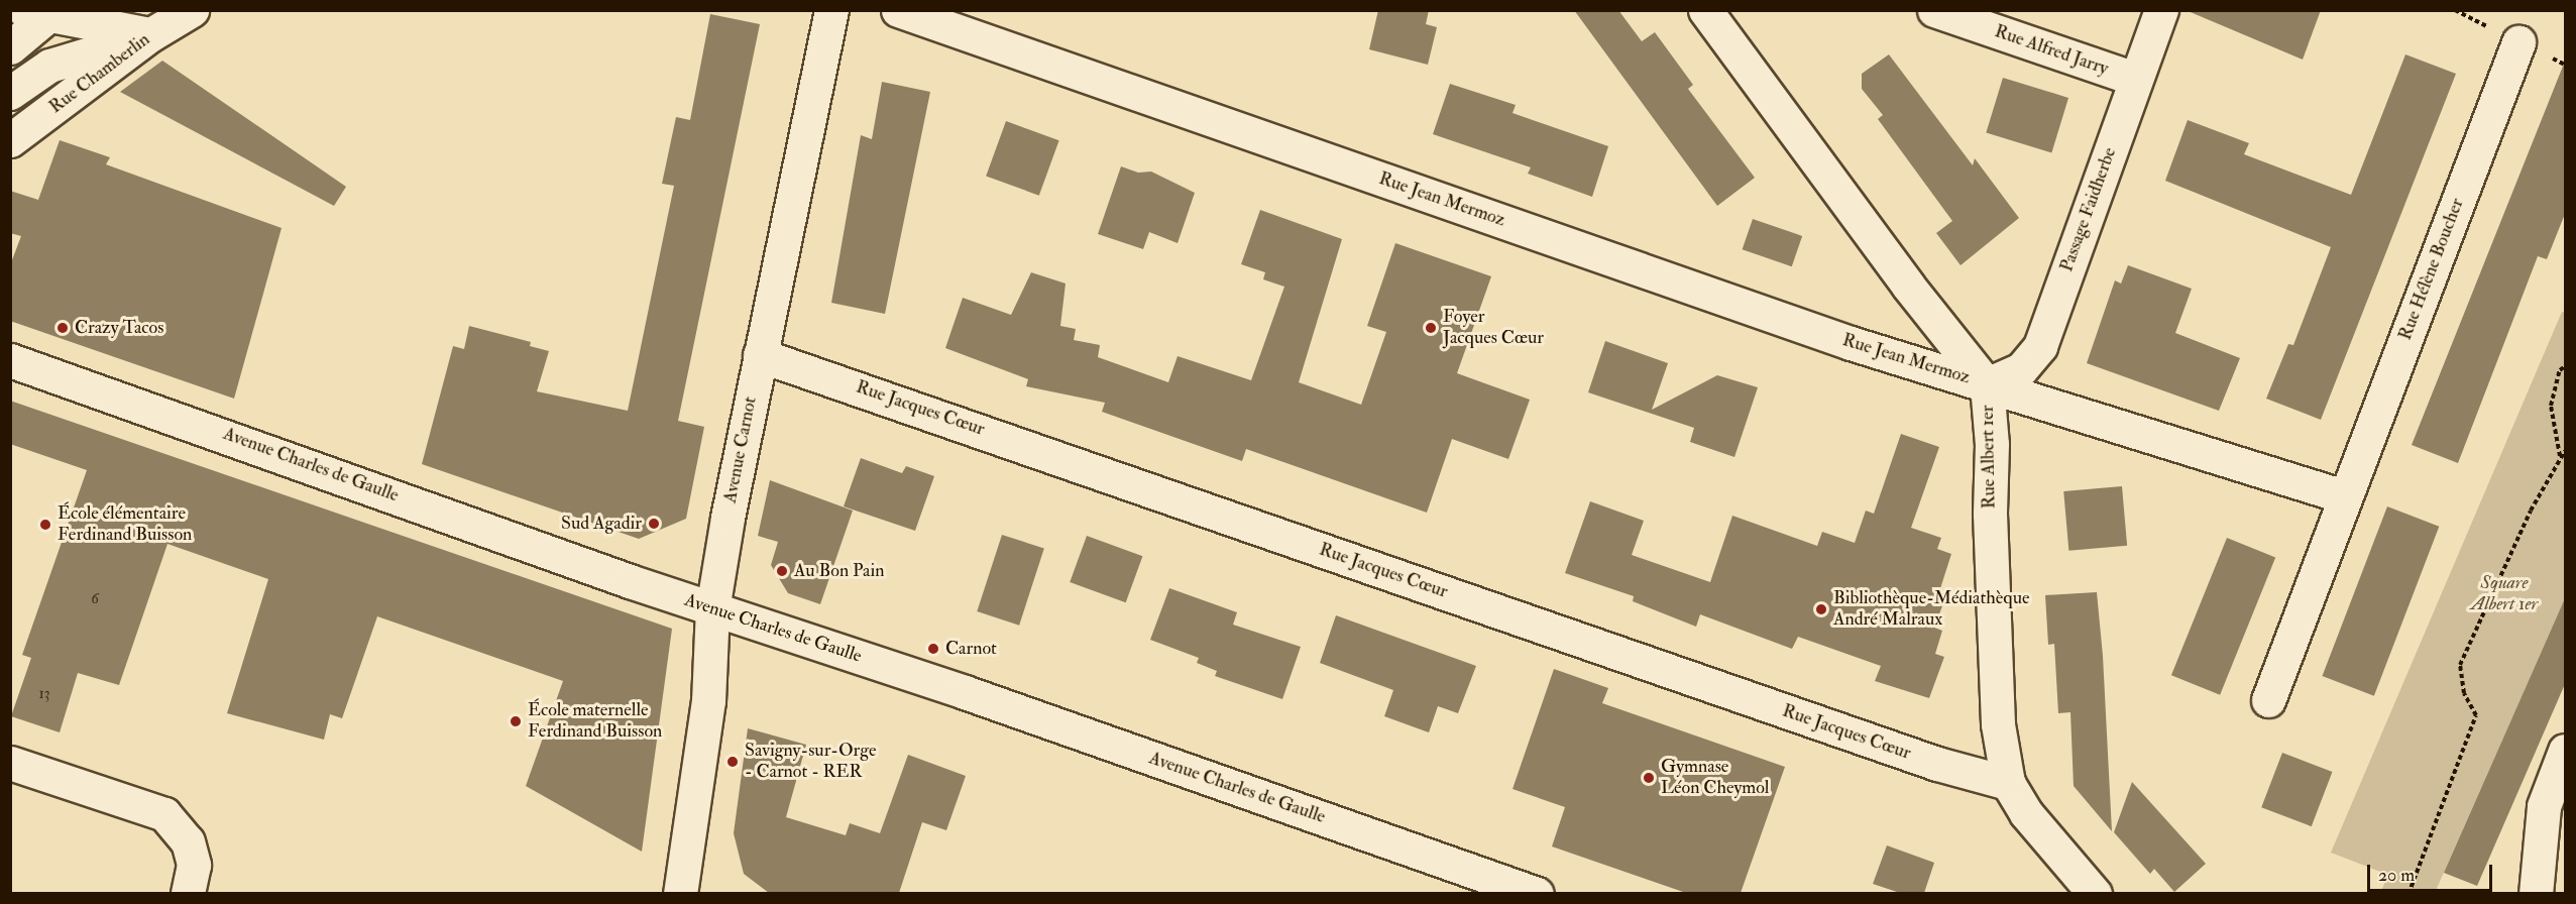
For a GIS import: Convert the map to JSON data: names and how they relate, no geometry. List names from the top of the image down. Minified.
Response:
{"streets":{"street":["Rue Alfred Jarry","Rue Chamberlin","Rue Jean Mermoz","Passage Faidherbe","Rue Hélène Boucher","Rue Jacques Cœur","Avenue Carnot","Rue Albert 1er","Avenue Charles de Gaulle"]},"crossings":[["Rue Alfred Jarry","Passage Faidherbe"],["Rue Jean Mermoz","Passage Faidherbe"],["Rue Jean Mermoz","Rue Albert 1er"],["Passage Faidherbe","Rue Albert 1er"],["Rue Jacques Cœur","Avenue Carnot"],["Rue Jacques Cœur","Rue Albert 1er"],["Avenue Carnot","Avenue Charles de Gaulle"]],"parks":["Square Albert 1er"],"places":["Crazy Tacos","Foyer Jacques Cœur","Sud Agadir","École élémentaire Ferdinand Buisson","Au Bon Pain","Bibliothèque-Médiathèque André Malraux","Carnot","École maternelle Ferdinand Buisson","Savigny-sur-Orge - Carnot - RER","Gymnase Léon Cheymol"],"house_numbers":["6","13"],"scale_bar":"20 m"}
